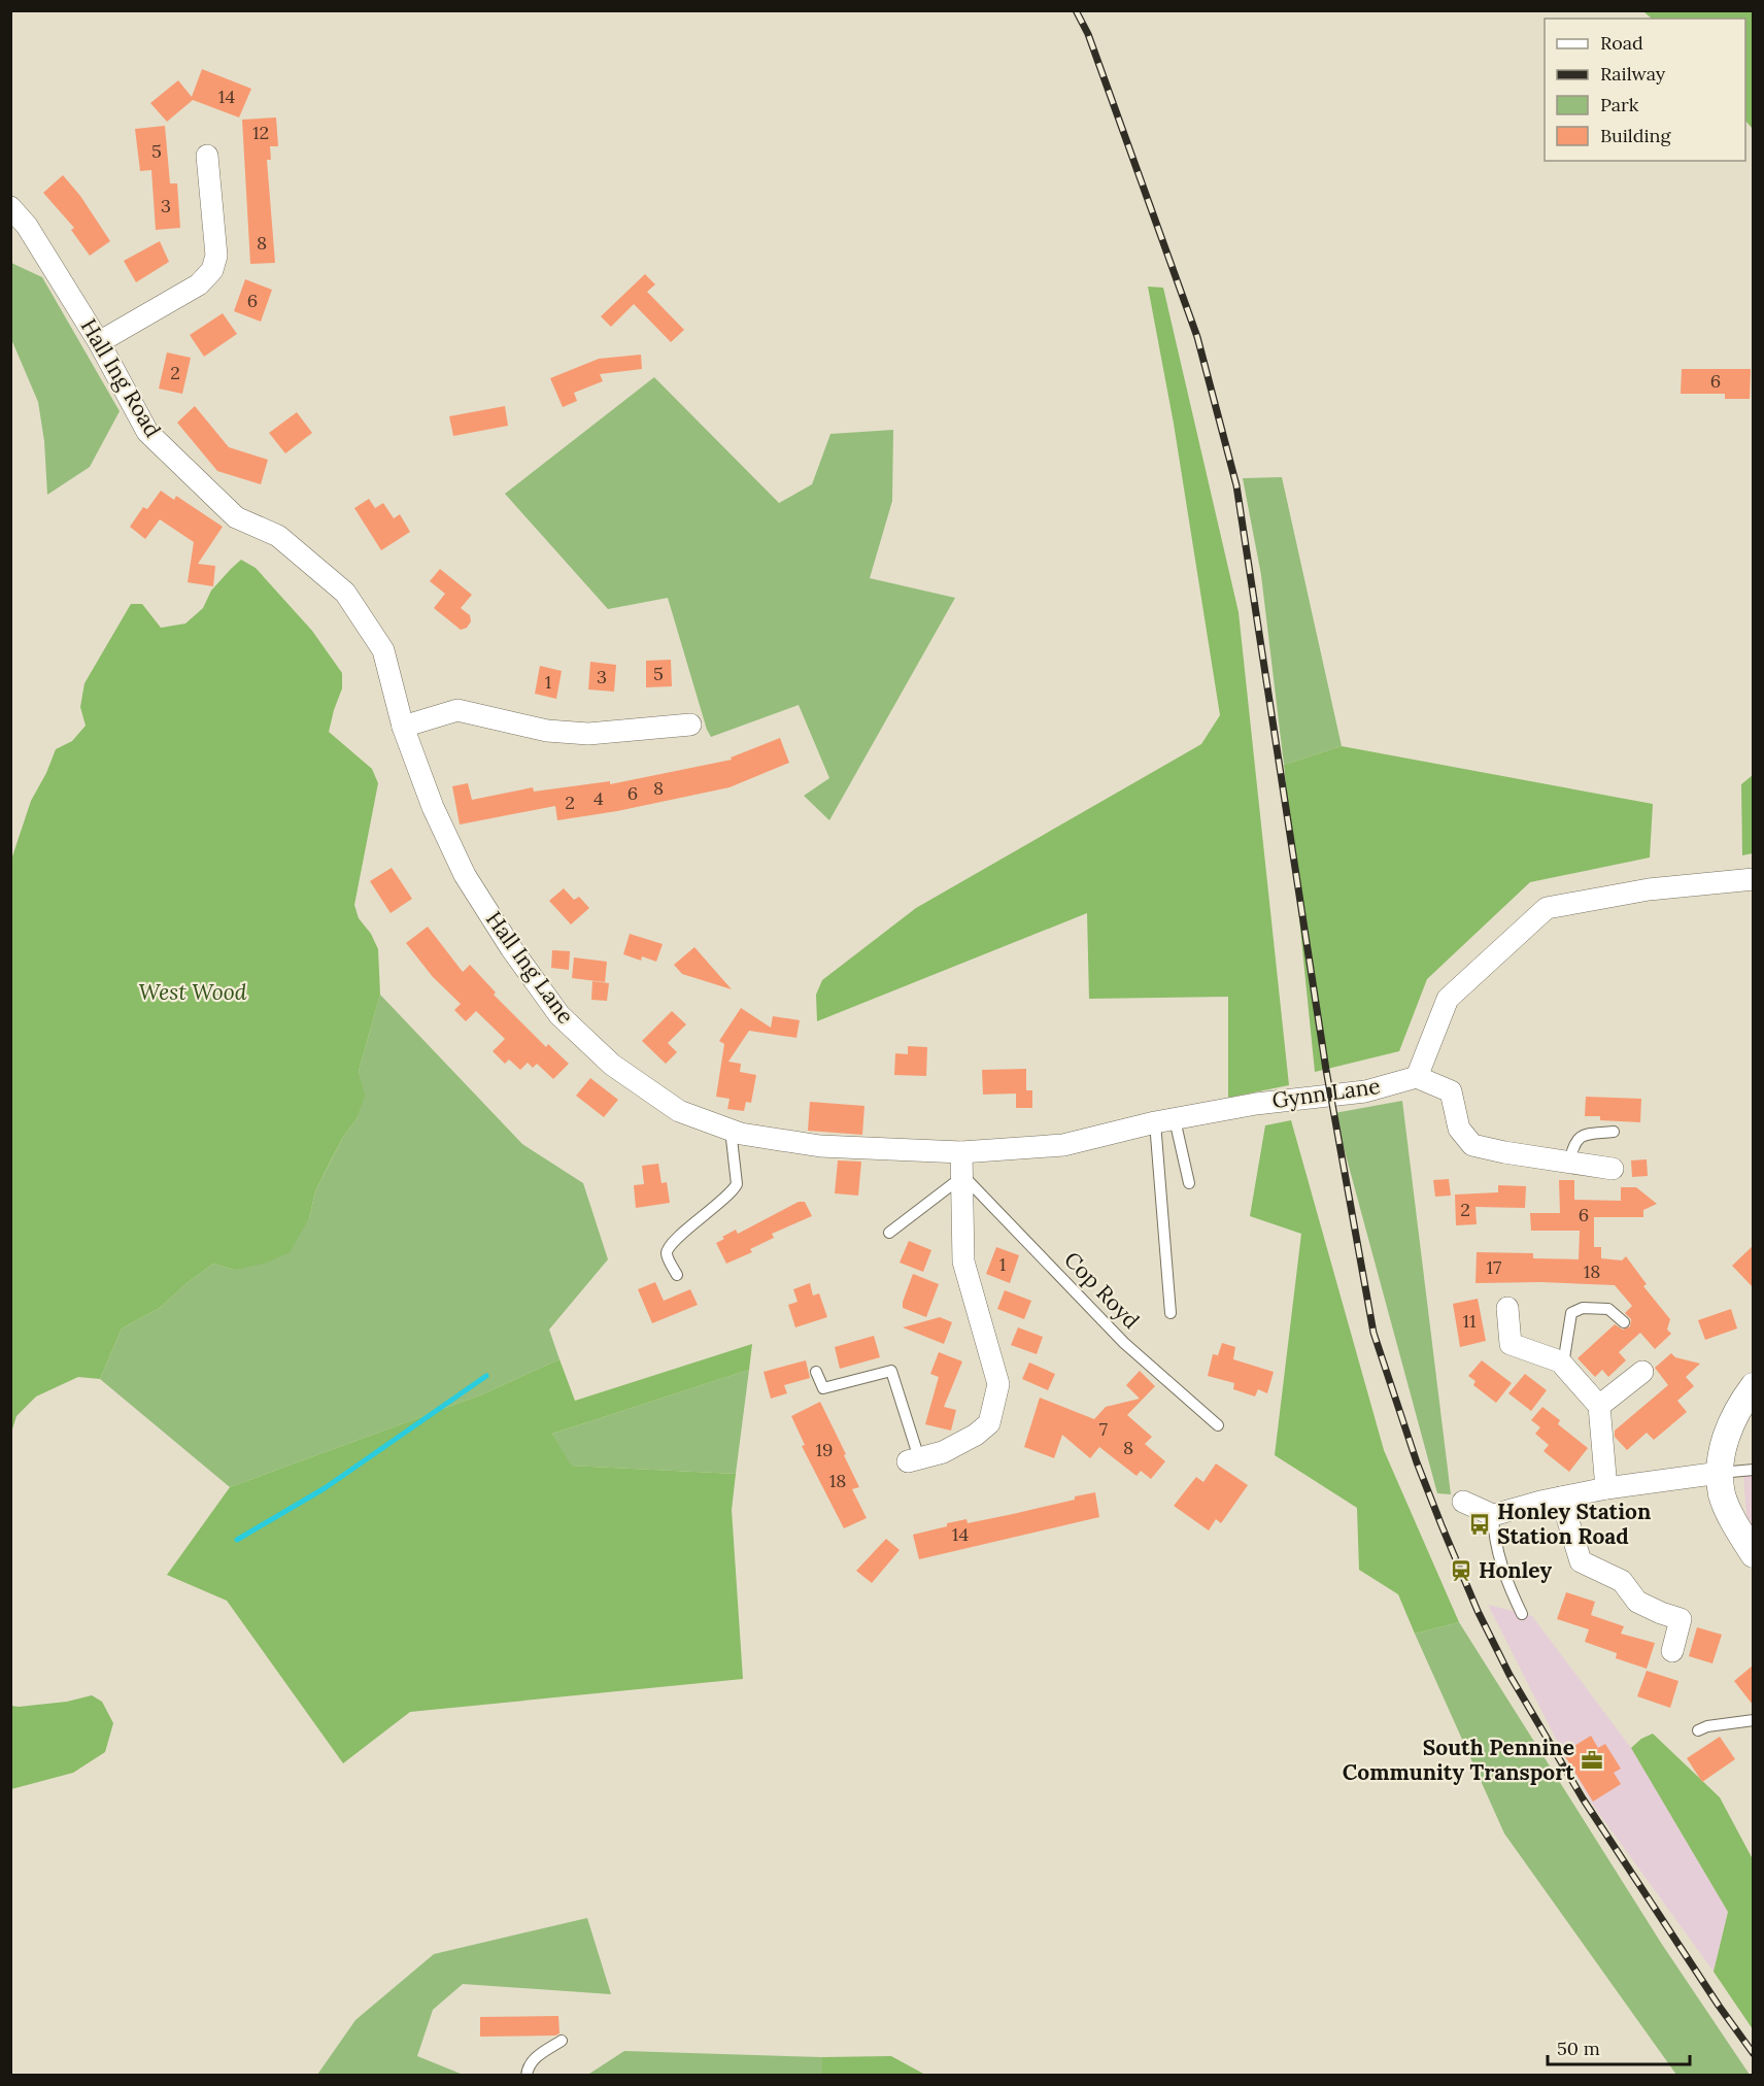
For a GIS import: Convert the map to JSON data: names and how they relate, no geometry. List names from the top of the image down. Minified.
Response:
{"streets":{"street":["Hall Ing Road","Hall Ing Lane","Gynn Lane"],"lane":["Cop Royd"]},"crossings":[["Hall Ing Road","Hall Ing Lane"],["Hall Ing Lane","Gynn Lane"]],"parks":["West Wood"],"places":{"bus stop":["Honley Station Station Road"],"station":["Honley"],"office":["South Pennine Community Transport"]},"house_numbers":["14","12","5","3","8","6","2","6","5","3","1","8","6","4","2","2","6","1","17","18","11","7","8","19","18","14"],"legend":["Road","Railway","Park","Building"],"scale_bar":"50 m"}
